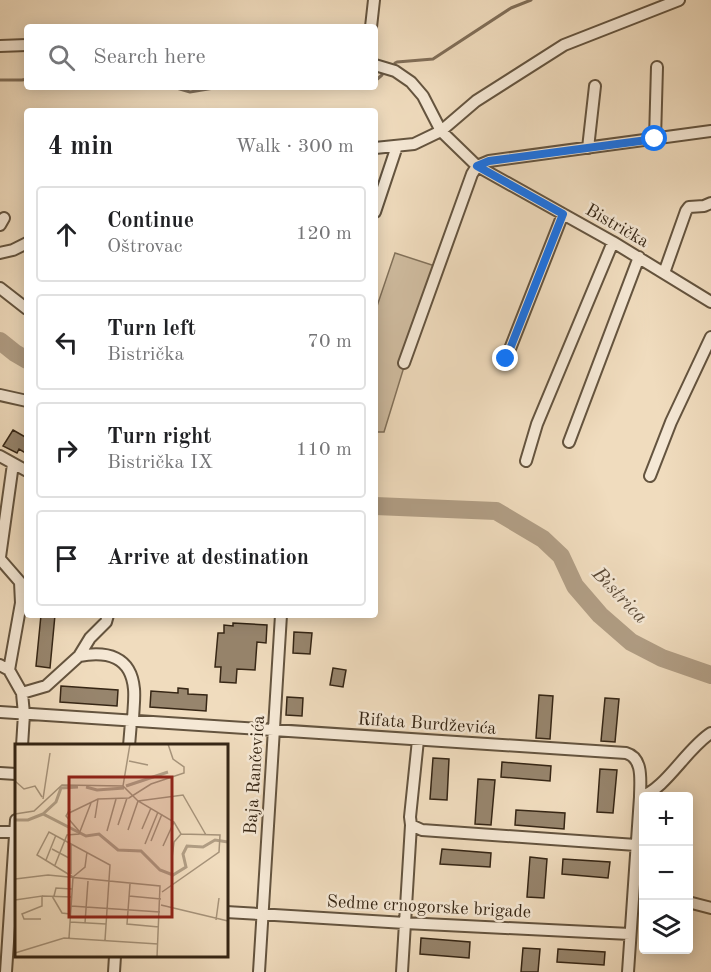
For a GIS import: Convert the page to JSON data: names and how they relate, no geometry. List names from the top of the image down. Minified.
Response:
{"streets":{"street":["Bistrička","Rifata Burdževića","Baja Rančevića","Sedme crnogorske brigade"]},"crossings":[["Rifata Burdževića","Baja Rančevića"],["Rifata Burdževića","Sedme crnogorske brigade"],["Baja Rančevića","Sedme crnogorske brigade"]],"water":["Bistrica"],"page":{"search":"Search here","heading":["4 min","Walk · 300 m"],"list":[["Continue","Oštrovac","120 m"],["Turn left","Bistrička","70 m"],["Turn right","Bistrička IX","110 m"],"Arrive at destination"],"map_buttons":["+","−"]}}
